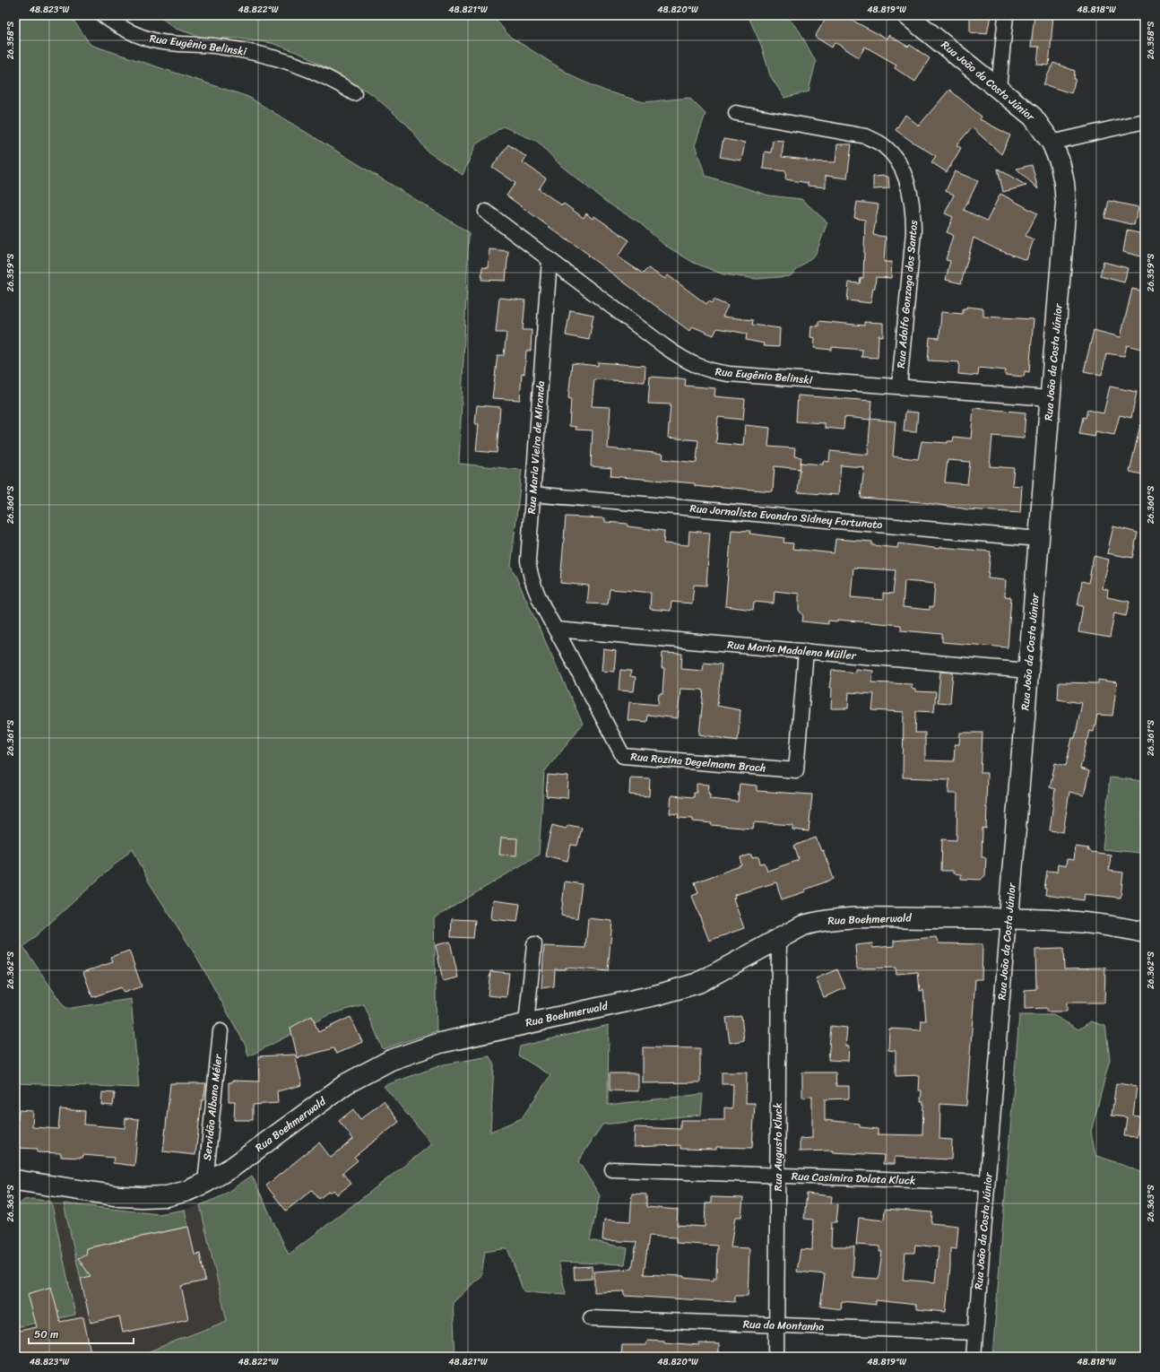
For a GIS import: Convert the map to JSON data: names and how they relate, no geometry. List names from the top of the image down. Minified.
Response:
{"streets":{"main road":["Rua João da Costa Júnior","Rua Boehmerwald"],"street":["Rua Eugênio Belinski","Rua Adolfo Gonzaga dos Santos","Rua Maria Vieira de Miranda","Rua Jornalista Evandro Sidney Fortunato","Rua Maria Madalena Müller","Rua Rozina Degelmann Brach","Servidão Albano Méier","Rua Augusto Kluck","Rua Casimira Dolata Kluck","Rua da Montanha"]},"crossings":[["Rua Eugênio Belinski","Rua João da Costa Júnior"],["Rua Eugênio Belinski","Rua Adolfo Gonzaga dos Santos"],["Rua Eugênio Belinski","Rua Maria Vieira de Miranda"],["Rua João da Costa Júnior","Rua Jornalista Evandro Sidney Fortunato"],["Rua João da Costa Júnior","Rua Maria Madalena Müller"],["Rua João da Costa Júnior","Rua Boehmerwald"],["Rua João da Costa Júnior","Rua Casimira Dolata Kluck"],["Rua João da Costa Júnior","Rua da Montanha"],["Rua Maria Vieira de Miranda","Rua Jornalista Evandro Sidney Fortunato"],["Rua Maria Vieira de Miranda","Rua Maria Madalena Müller"],["Rua Maria Vieira de Miranda","Rua Rozina Degelmann Brach"],["Rua Maria Madalena Müller","Rua Rozina Degelmann Brach"],["Rua Boehmerwald","Servidão Albano Méier"],["Rua Boehmerwald","Rua Augusto Kluck"],["Rua Augusto Kluck","Rua Casimira Dolata Kluck"],["Rua Augusto Kluck","Rua da Montanha"]],"scale_bar":"50 m","coordinates":["48.823°W","48.822°W","48.821°W","48.820°W","48.819°W","48.818°W","26.358°S","26.359°S","26.360°S","26.361°S","26.362°S","26.363°S"]}
